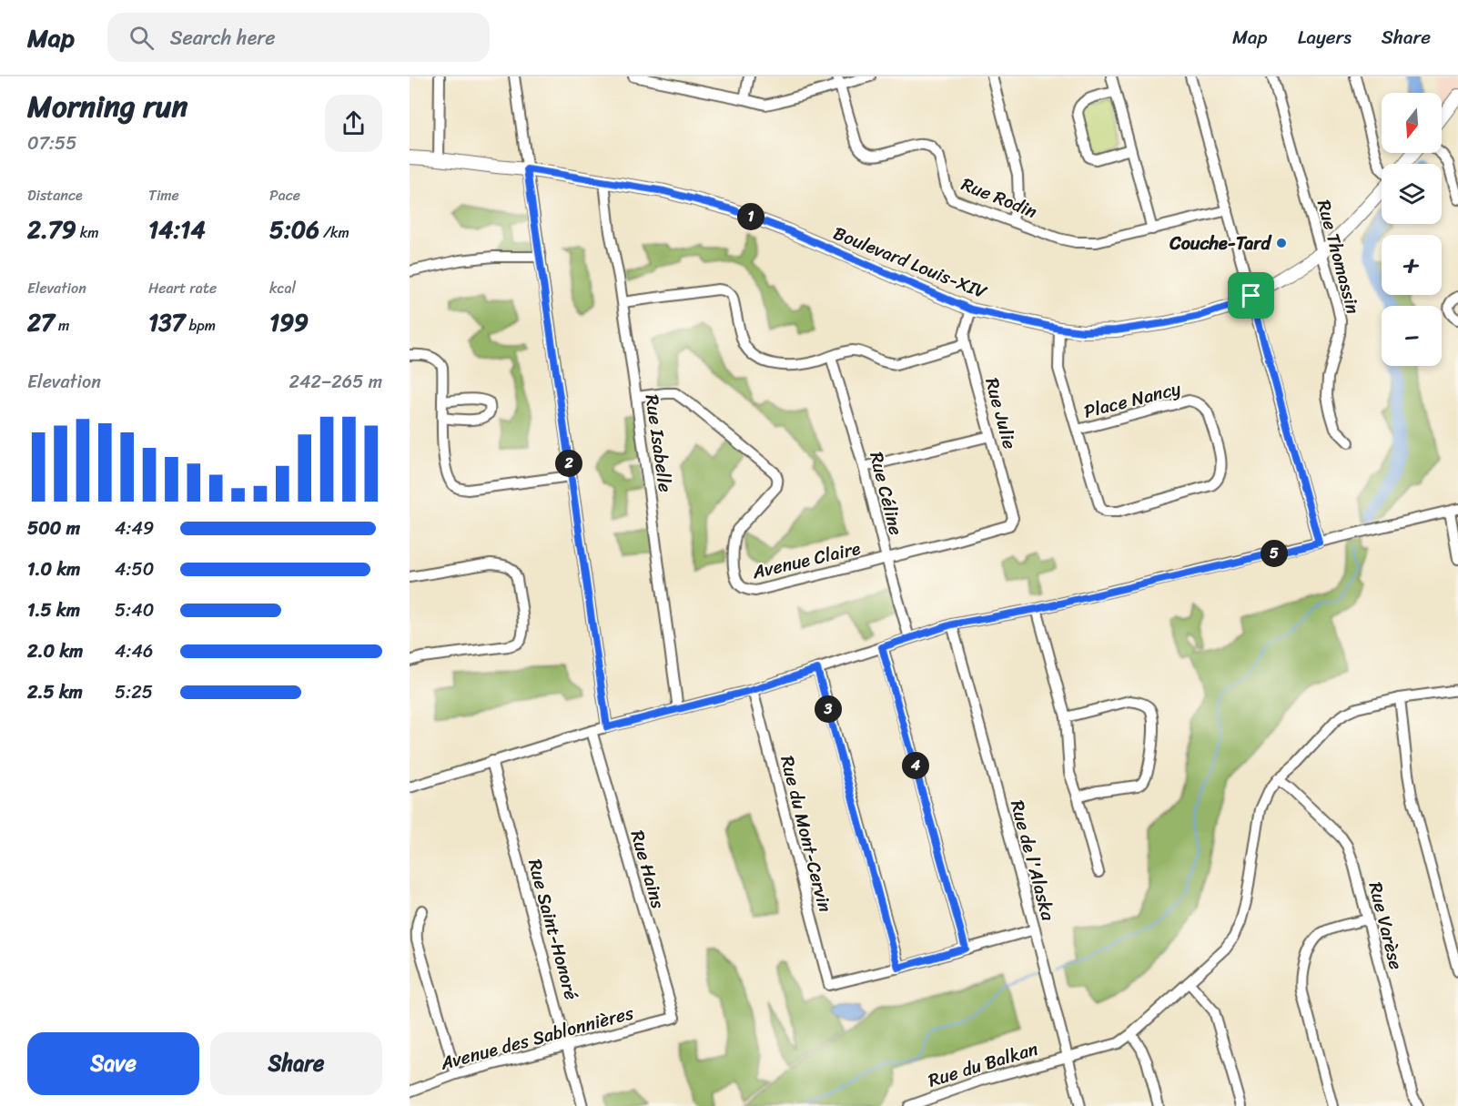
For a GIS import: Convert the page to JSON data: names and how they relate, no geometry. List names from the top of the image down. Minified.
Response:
{"streets":{"main road":["Boulevard Louis-XIV"],"street":["Rue Rodin","Rue Thomassin","Place Nancy","Rue Julie","Rue Isabelle","Rue Céline","Avenue Claire","Rue du Mont-Cervin","Rue de l'Alaska","Rue Hains","Rue Varèse","Rue Saint-Honoré","Avenue des Sablonnières","Rue du Balkan"]},"crossings":[["Rue Thomassin","Boulevard Louis-XIV"],["Boulevard Louis-XIV","Place Nancy"],["Boulevard Louis-XIV","Rue Julie"],["Boulevard Louis-XIV","Rue Isabelle"],["Rue Julie","Avenue Claire"],["Rue Isabelle","Avenue Claire"],["Rue Céline","Avenue Claire"],["Rue de l'Alaska","Rue du Balkan"],["Rue Hains","Avenue des Sablonnières"],["Rue Varèse","Rue du Balkan"],["Rue Saint-Honoré","Avenue des Sablonnières"]],"places":["Couche-Tard"],"north":"bottom","page":{"header":"Map","search":"Search here","nav":["Map","Layers","Share"],"heading":["Morning run","07:55"],"map_buttons":["+","−"],"stats":[["Distance","2.79 km"],["Time","14:14"],["Pace","5:06 /km"],["Elevation","27 m"],["Heart rate","137 bpm"],["kcal","199"]],"pins":["1","2","5","3","4"],"chart":["Elevation","242–265 m"],"list":[{"name":"500 m","note":"4:49"},{"name":"1.0 km","note":"4:50"},{"name":"1.5 km","note":"5:40"},{"name":"2.0 km","note":"4:46"},{"name":"2.5 km","note":"5:25"}],"buttons":["Save","Share"]}}
